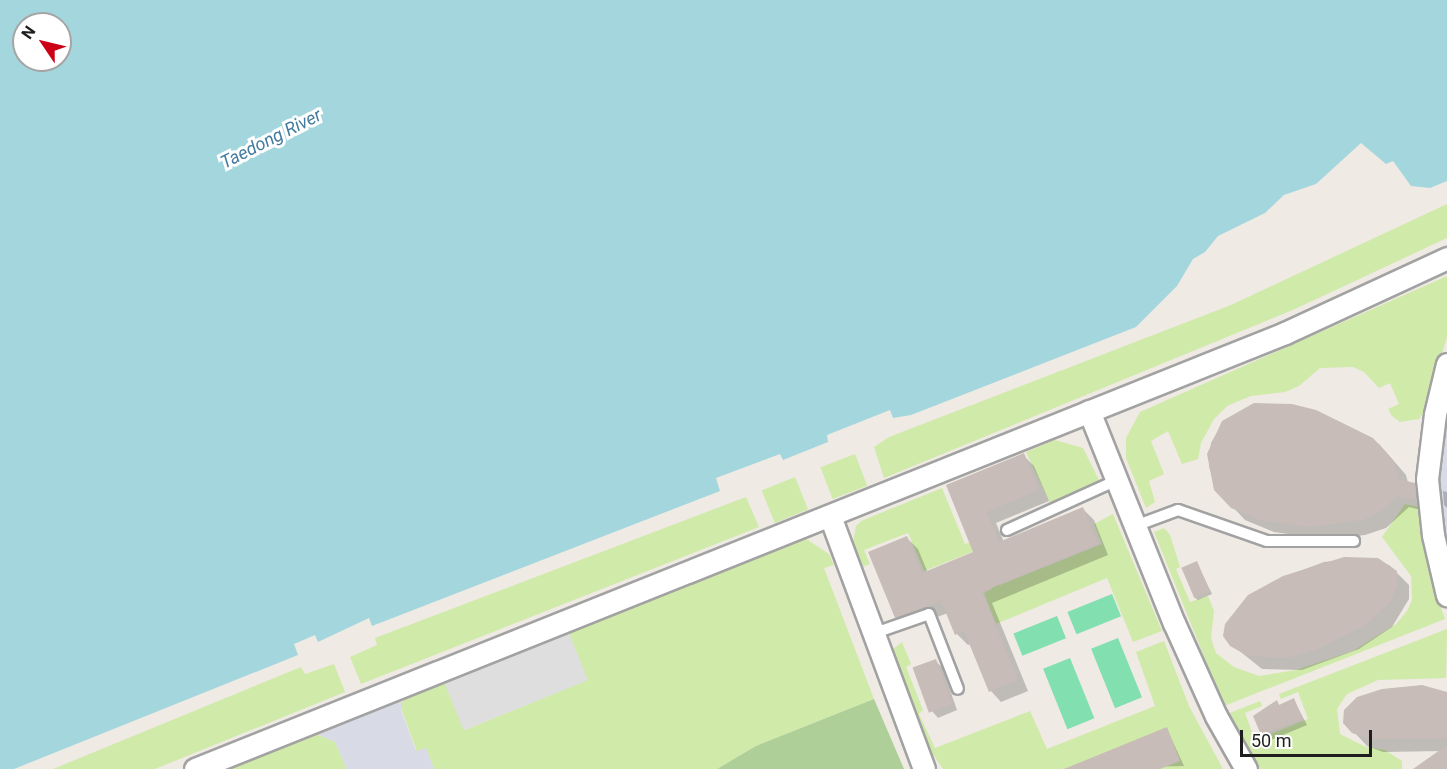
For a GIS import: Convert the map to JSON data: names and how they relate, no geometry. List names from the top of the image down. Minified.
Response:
{"water":["Taedong River"],"scale_bar":"50 m","north":"top left"}
